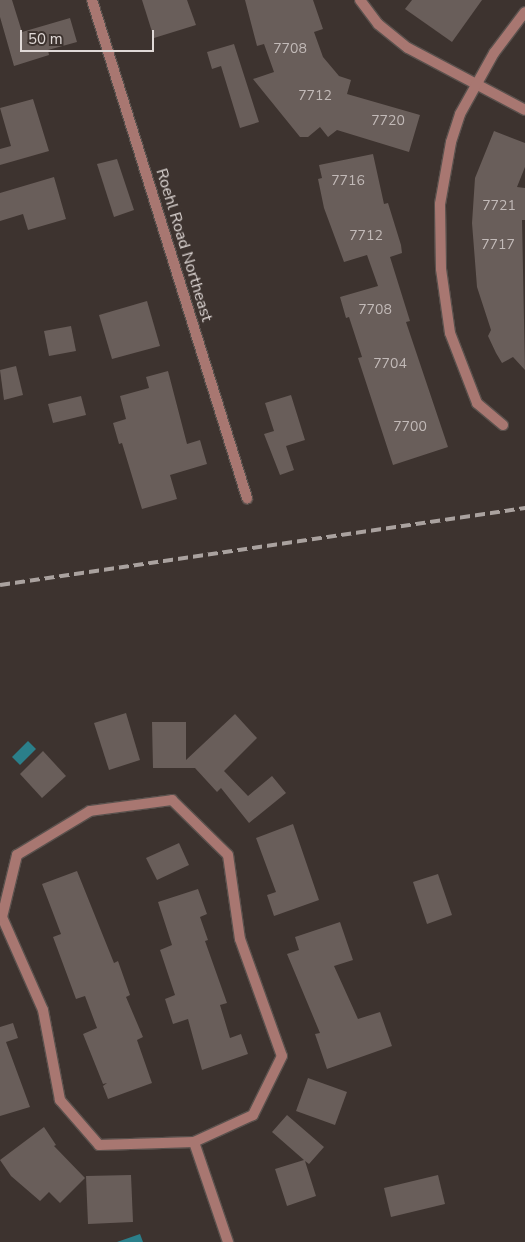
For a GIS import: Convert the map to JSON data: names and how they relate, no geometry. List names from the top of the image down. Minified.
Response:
{"streets":{"street":["Roehl Road Northeast"]},"house_numbers":["7708","7712","7720","7716","7721","7712","7717","7708","7704","7700"],"scale_bar":"50 m"}
